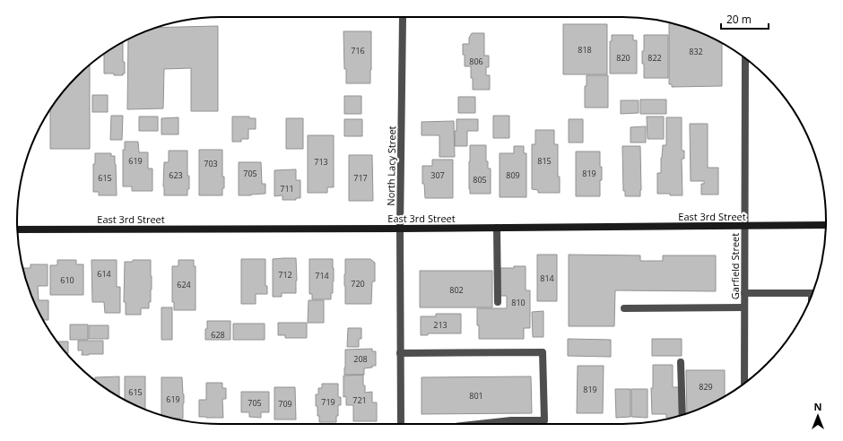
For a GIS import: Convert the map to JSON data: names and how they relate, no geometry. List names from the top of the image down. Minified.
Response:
{"streets":{"street":["North Lacy Street","East 3rd Street","Garfield Street"]},"crossings":[["North Lacy Street","East 3rd Street"],["East 3rd Street","Garfield Street"]],"house_numbers":["818","716","832","820","822","806","619","815","713","703","705","819","623","307","809","615","717","805","711","614","712","714","814","610","720","624","802","810","213","628","208","829","819","615","801","619","721","719","705","709"],"scale_bar":"20 m","north":"top"}
